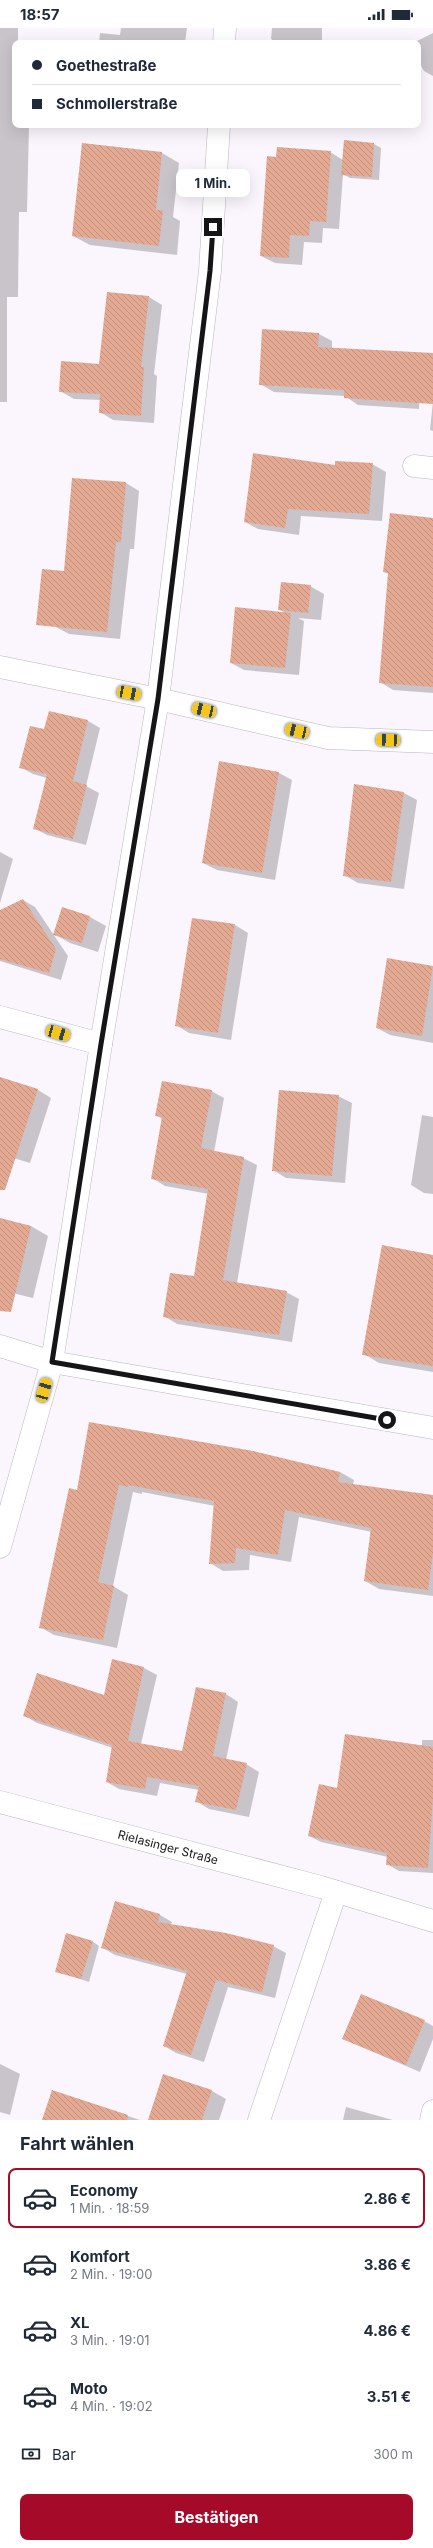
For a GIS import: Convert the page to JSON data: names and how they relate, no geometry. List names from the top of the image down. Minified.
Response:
{"streets":{"street":["Rielasinger Straße"]},"page":{"status":"18:57","banner":["Goethestraße","Schmollerstraße"],"bubble":"1 Min.","heading":"Fahrt wählen","list":[{"name":"Economy","note":"1 Min. · 18:59","value":"2.86 €"},{"name":"Komfort","note":"2 Min. · 19:00","value":"3.86 €"},{"name":"XL","note":"3 Min. · 19:01","value":"4.86 €"},{"name":"Moto","note":"4 Min. · 19:02","value":"3.51 €"}],"pay":["Bar","300 m"],"buttons":"Bestätigen"}}
